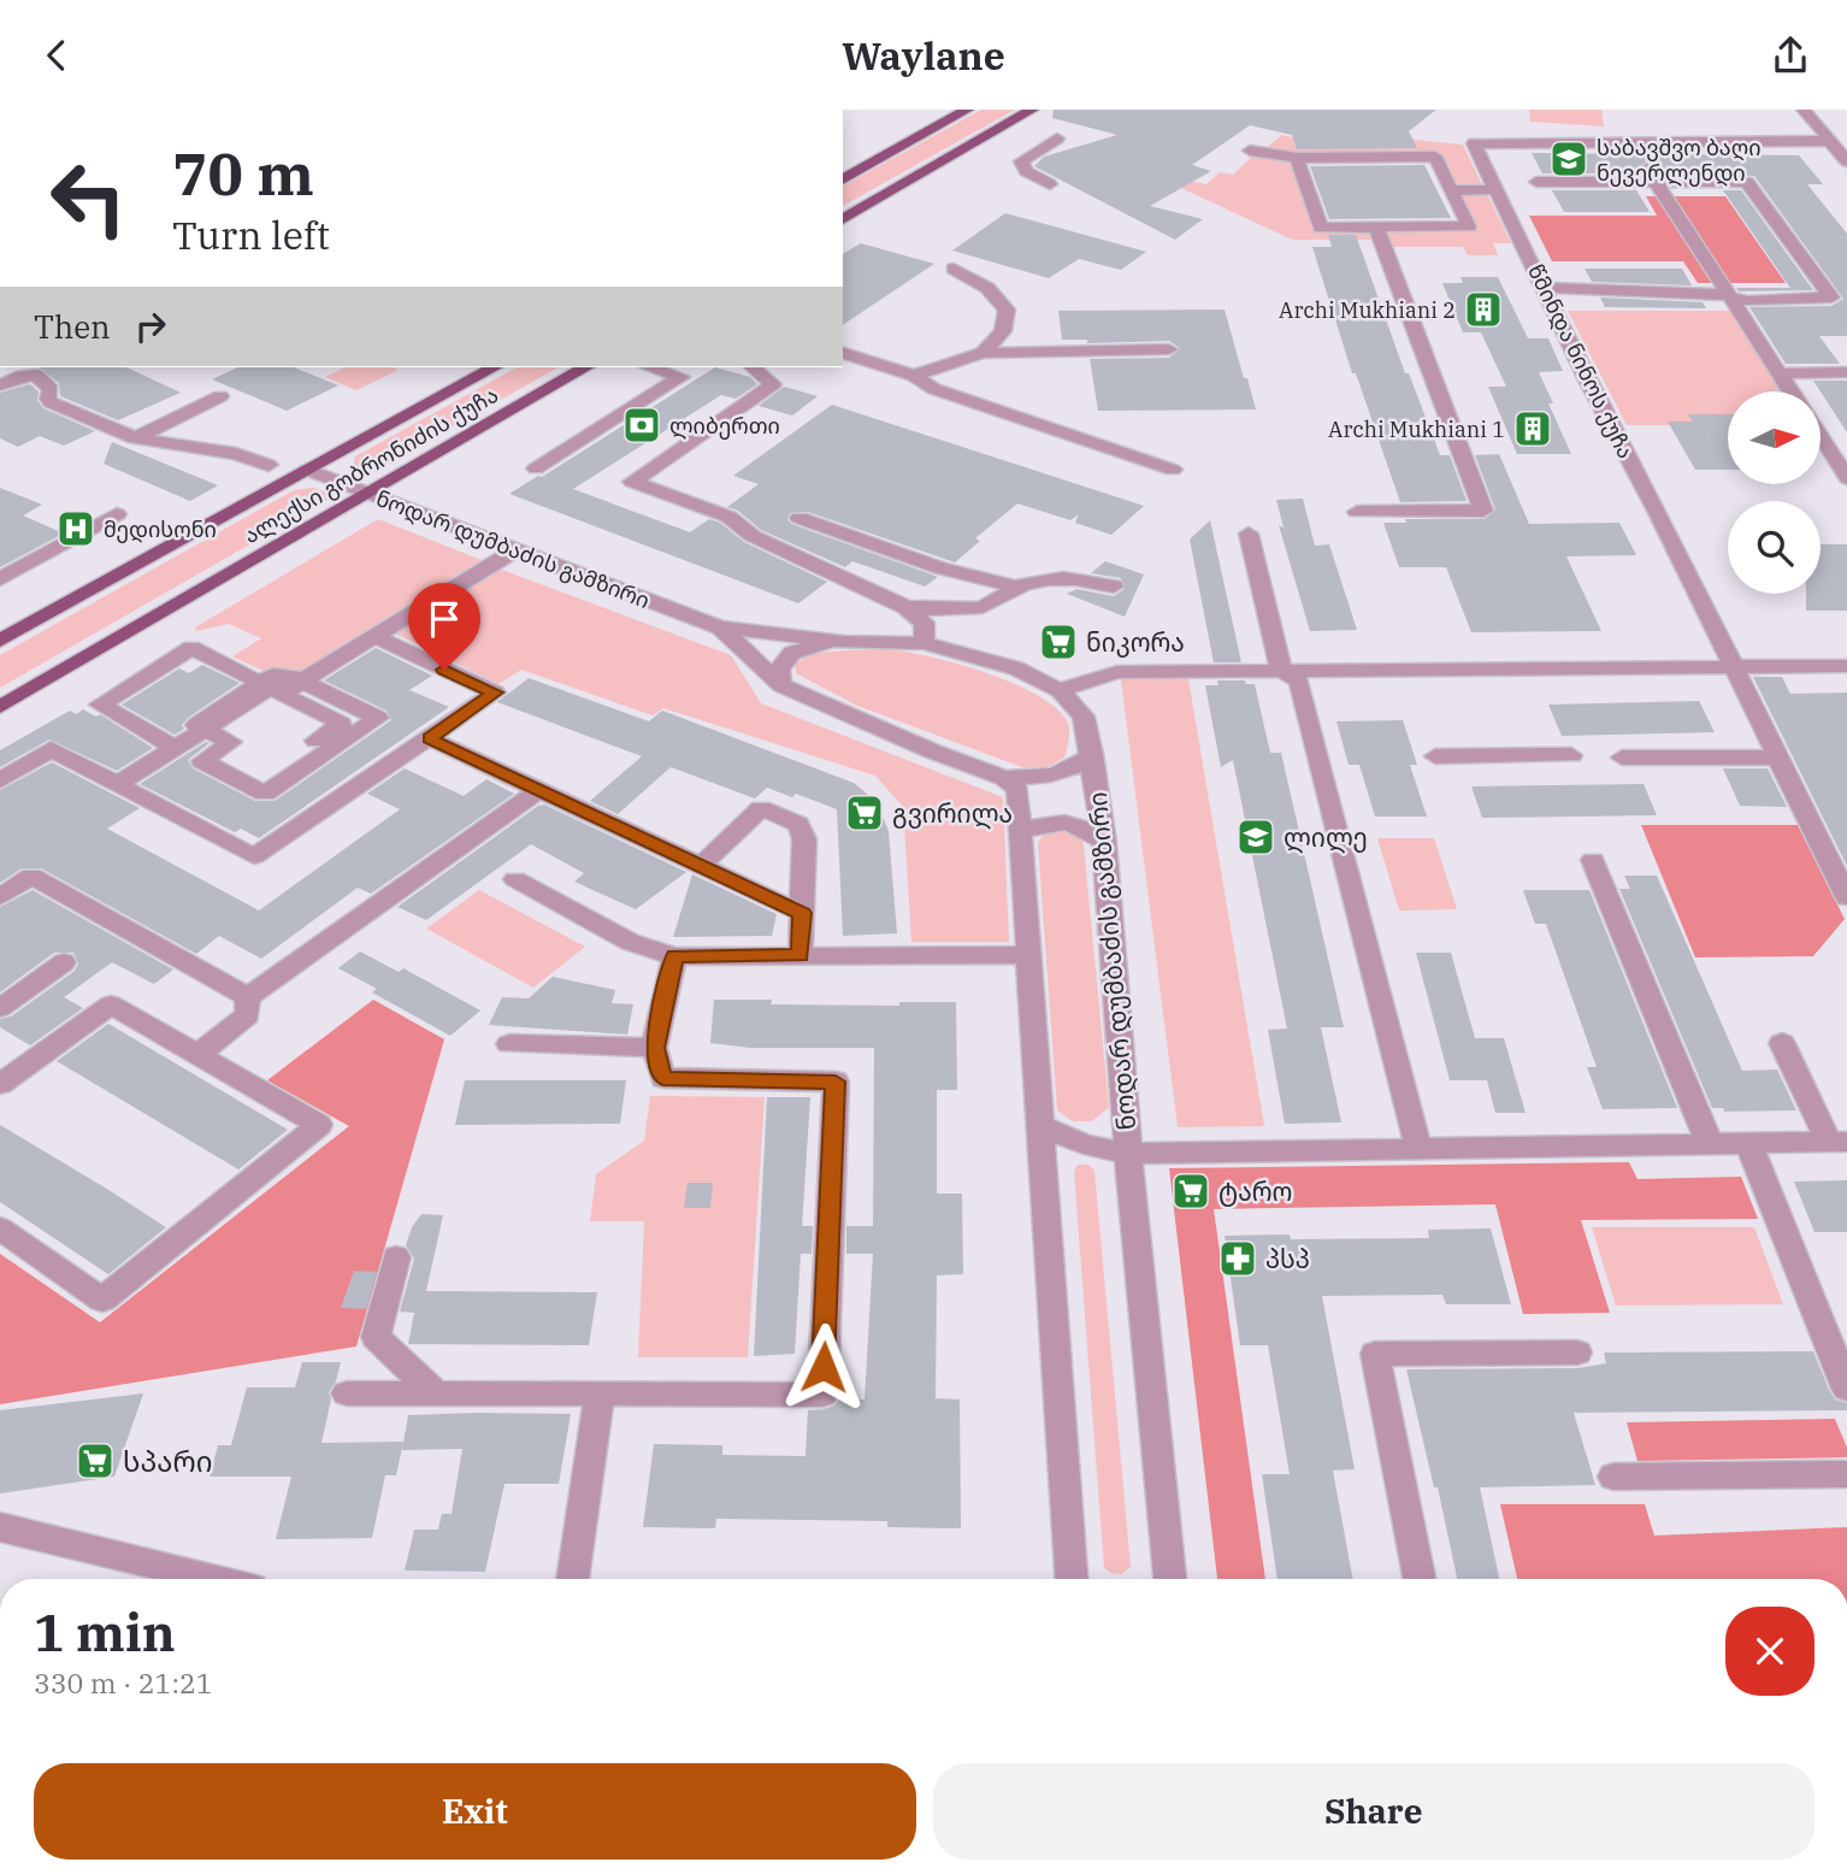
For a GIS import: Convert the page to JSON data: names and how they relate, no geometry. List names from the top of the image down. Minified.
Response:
{"streets":{"main road":["ალექსი გობრონიძის ქუჩა"],"street":["წმინდა ნინოს ქუჩა","ნოდარ დუმბაძის გამზირი"]},"crossings":[["ალექსი გობრონიძის ქუჩა","ნოდარ დუმბაძის გამზირი"]],"places":{"school or university":["საბავშვო ბაღი ნევერლენდი","ლილე"],"building":["Archi Mukhiani 2","Archi Mukhiani 1"],"bank":["ლიბერთი"],"hospital":["მედისონი"],"supermarket":["ნიკორა","გვირილა","ტარო","სპარი"],"pharmacy":["პსპ"]},"north":"right","page":{"header":"Waylane","turn":["70 m","Turn left"],"then":"Then","heading":["1 min","330 m · 21:21"],"buttons":["Exit","Share"]}}
